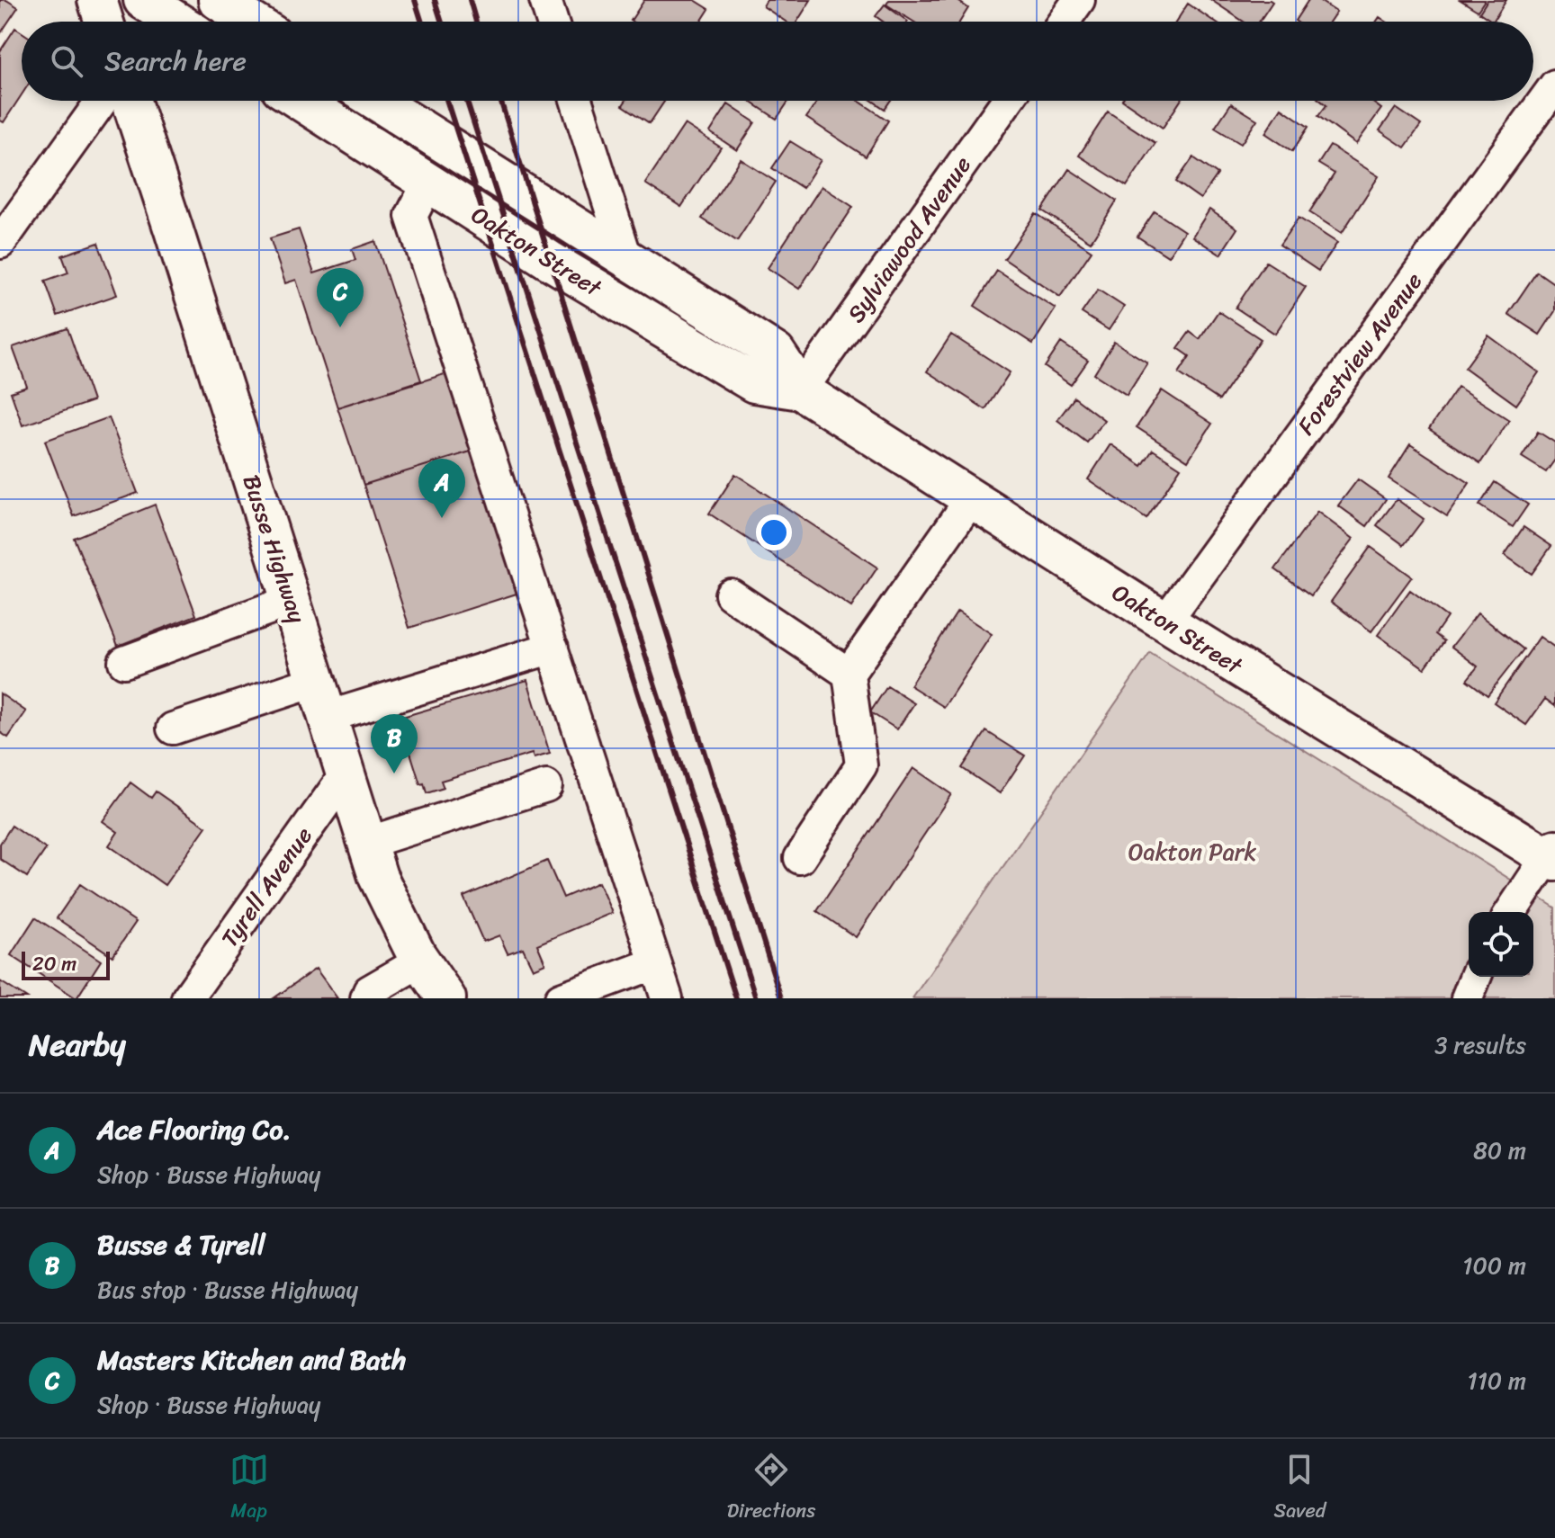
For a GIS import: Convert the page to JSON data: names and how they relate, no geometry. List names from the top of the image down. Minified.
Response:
{"streets":{"main road":["Oakton Street","Busse Highway"],"street":["Sylviawood Avenue","Forestview Avenue","Tyrell Avenue"]},"crossings":[["Sylviawood Avenue","Oakton Street"],["Oakton Street","Forestview Avenue"],["Busse Highway","Tyrell Avenue"]],"parks":["Oakton Park"],"scale_bar":"20 m","page":{"search":"Search here","pins":["C","A","B"],"scale":"20 m","heading":["Nearby","3 results"],"list":[{"mark":"A","name":"Ace Flooring Co.","note":"Shop · Busse Highway","value":"80 m"},{"mark":"B","name":"Busse & Tyrell","note":"Bus stop · Busse Highway","value":"100 m"},{"mark":"C","name":"Masters Kitchen and Bath","note":"Shop · Busse Highway","value":"110 m"}],"nav":["Map","Directions","Saved"]}}
